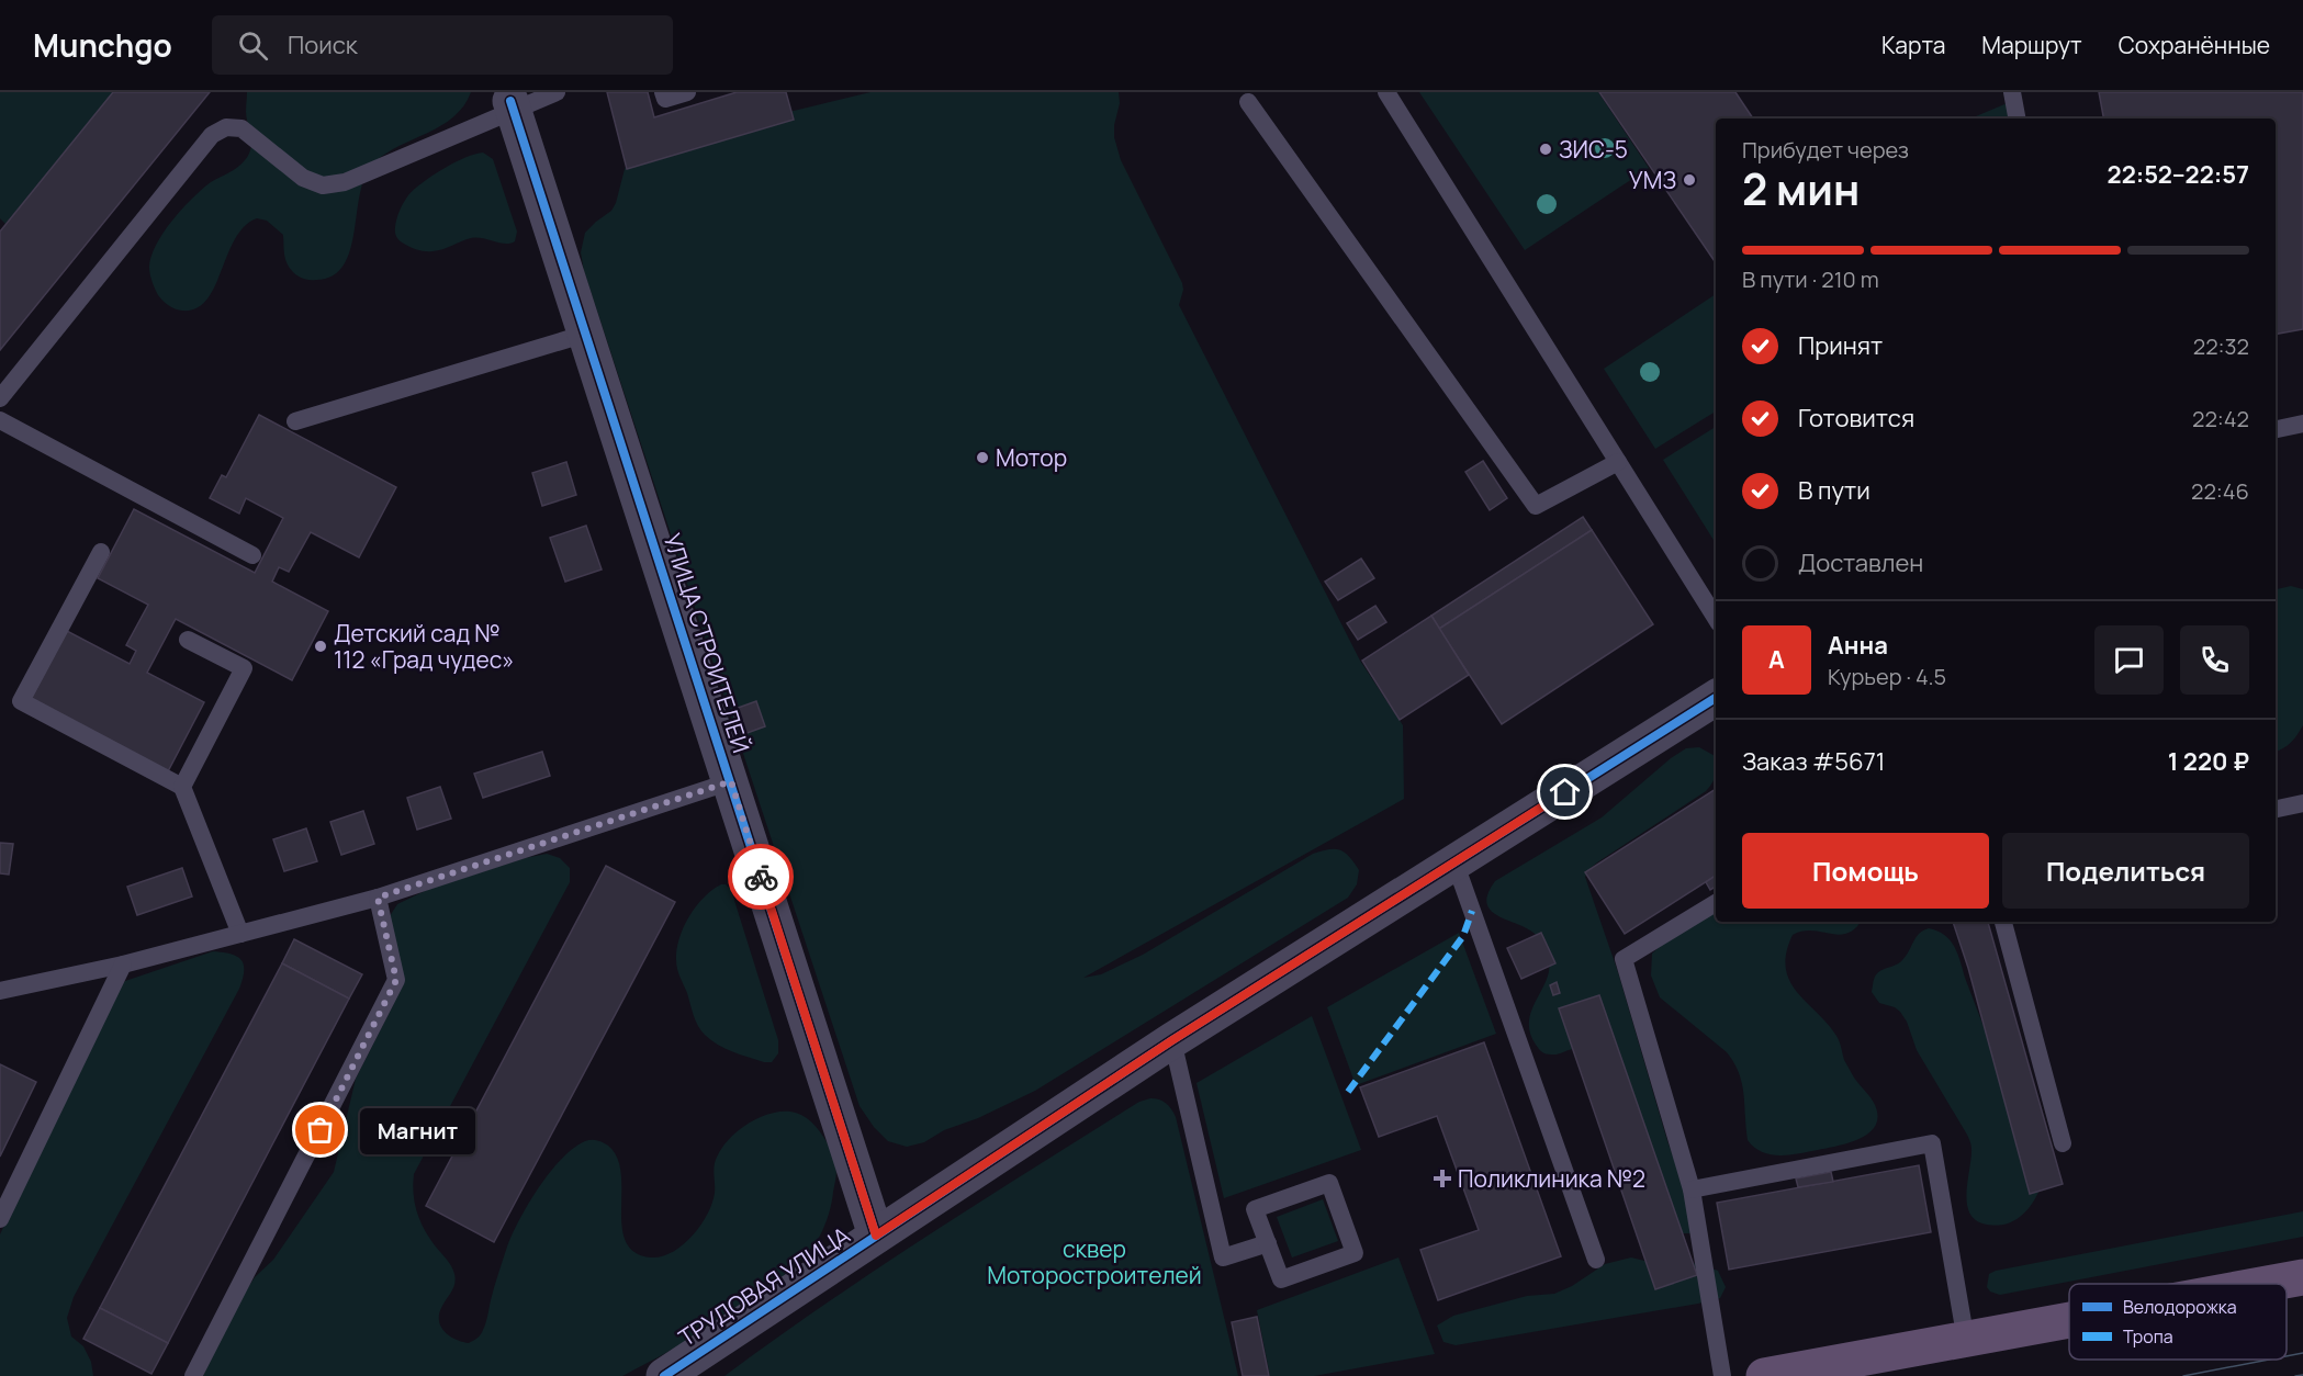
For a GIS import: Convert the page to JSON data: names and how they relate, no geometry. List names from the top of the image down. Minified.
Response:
{"streets":{"street":["УЛИЦА СТРОИТЕЛЕЙ","ТРУДОВАЯ УЛИЦА"]},"crossings":[["УЛИЦА СТРОИТЕЛЕЙ","ТРУДОВАЯ УЛИЦА"]],"parks":["сквер Моторостроителей"],"places":{"other":["ЗИС-5","УМЗ","Мотор","Детский сад № 112 «Град чудес»","Магнит"],"health":["Поликлиника №2"]},"legend":["Велодорожка","Тропа"],"page":{"header":"Munchgo","search":"Поиск","nav":["Карта","Маршрут","Сохранённые"],"heading":["2 мин","Прибудет через","22:52–22:57"],"panel":["Анна","Курьер · 4.5","Заказ #5671","1 220 ₽"],"bar":"В пути · 210 m","list":[["Принят","22:32"],["Готовится","22:42"],["В пути","22:46"],"Доставлен"],"round":"А","buttons":["Помощь","Поделиться"],"bubble":"Магнит"}}
